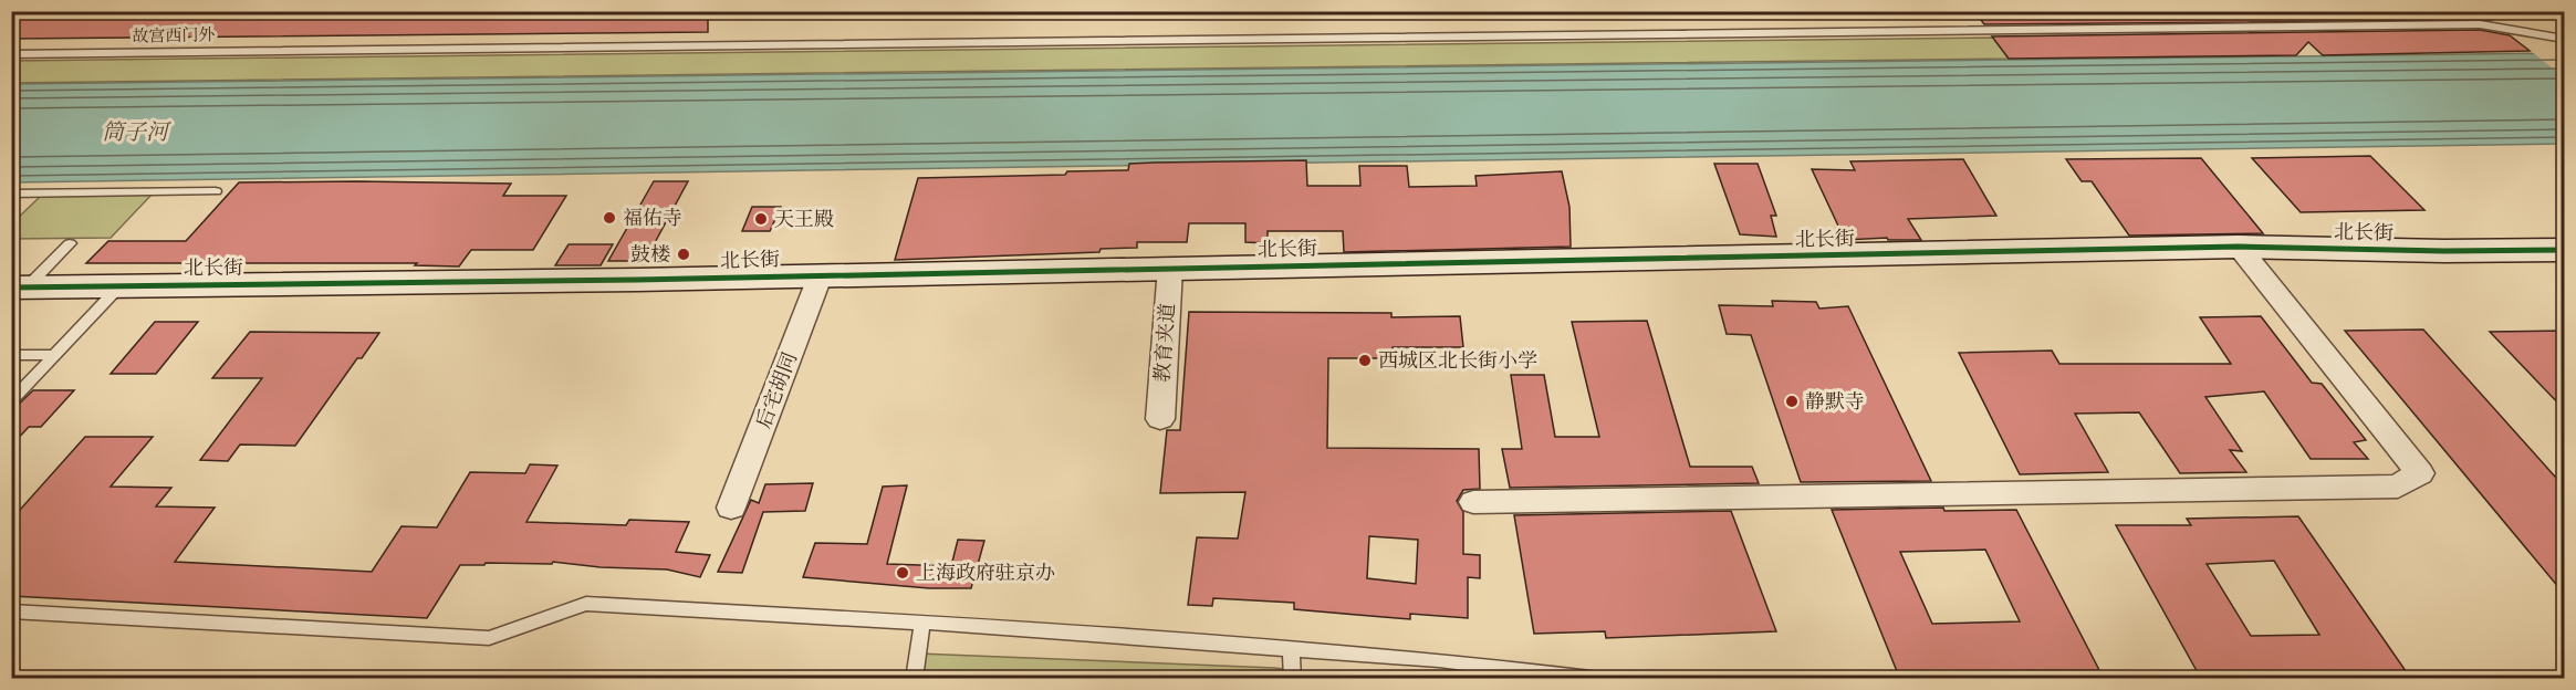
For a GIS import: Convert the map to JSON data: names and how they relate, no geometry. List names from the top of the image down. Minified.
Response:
{"streets":{"street":["北长街","教育夹道","后宅胡同"],"lane":["故宫西门外"]},"crossings":[["北长街","教育夹道"],["北长街","后宅胡同"]],"water":["筒子河"],"places":["福佑寺","天王殿","鼓楼","西城区北长街小学","静默寺","上海政府驻京办"]}
